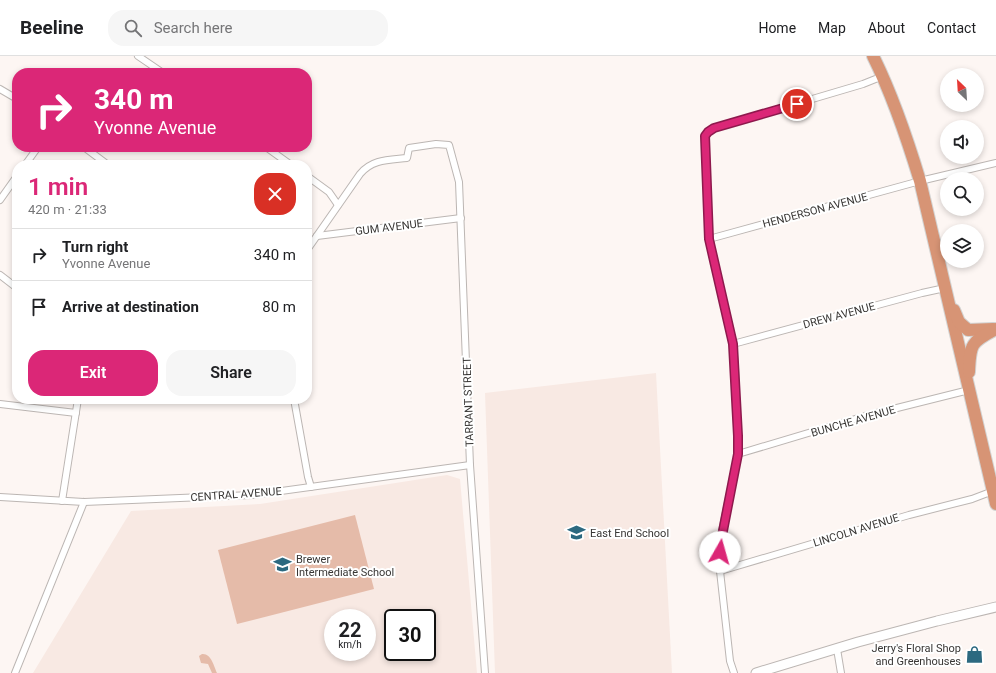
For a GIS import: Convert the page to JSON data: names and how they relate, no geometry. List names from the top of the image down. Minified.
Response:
{"streets":{"street":["HENDERSON AVENUE","GUM AVENUE","DREW AVENUE","TARRANT STREET","BUNCHE AVENUE","CENTRAL AVENUE","LINCOLN AVENUE"]},"crossings":[["GUM AVENUE","TARRANT STREET"],["TARRANT STREET","CENTRAL AVENUE"]],"places":{"school or university":["East End School","Brewer Intermediate School"],"shop":["Jerry's Floral Shop and Greenhouses"]},"north":"top left","page":{"header":"Beeline","search":"Search here","nav":["Home","Map","About","Contact"],"turn":["340 m","Yvonne Avenue"],"heading":["1 min","420 m · 21:33"],"list":[{"name":"Turn right","note":"Yvonne Avenue","value":"340 m"},{"name":"Arrive at destination","value":"80 m"}],"buttons":["Exit","Share"],"speed":"22 km/h","limit":"30"}}
